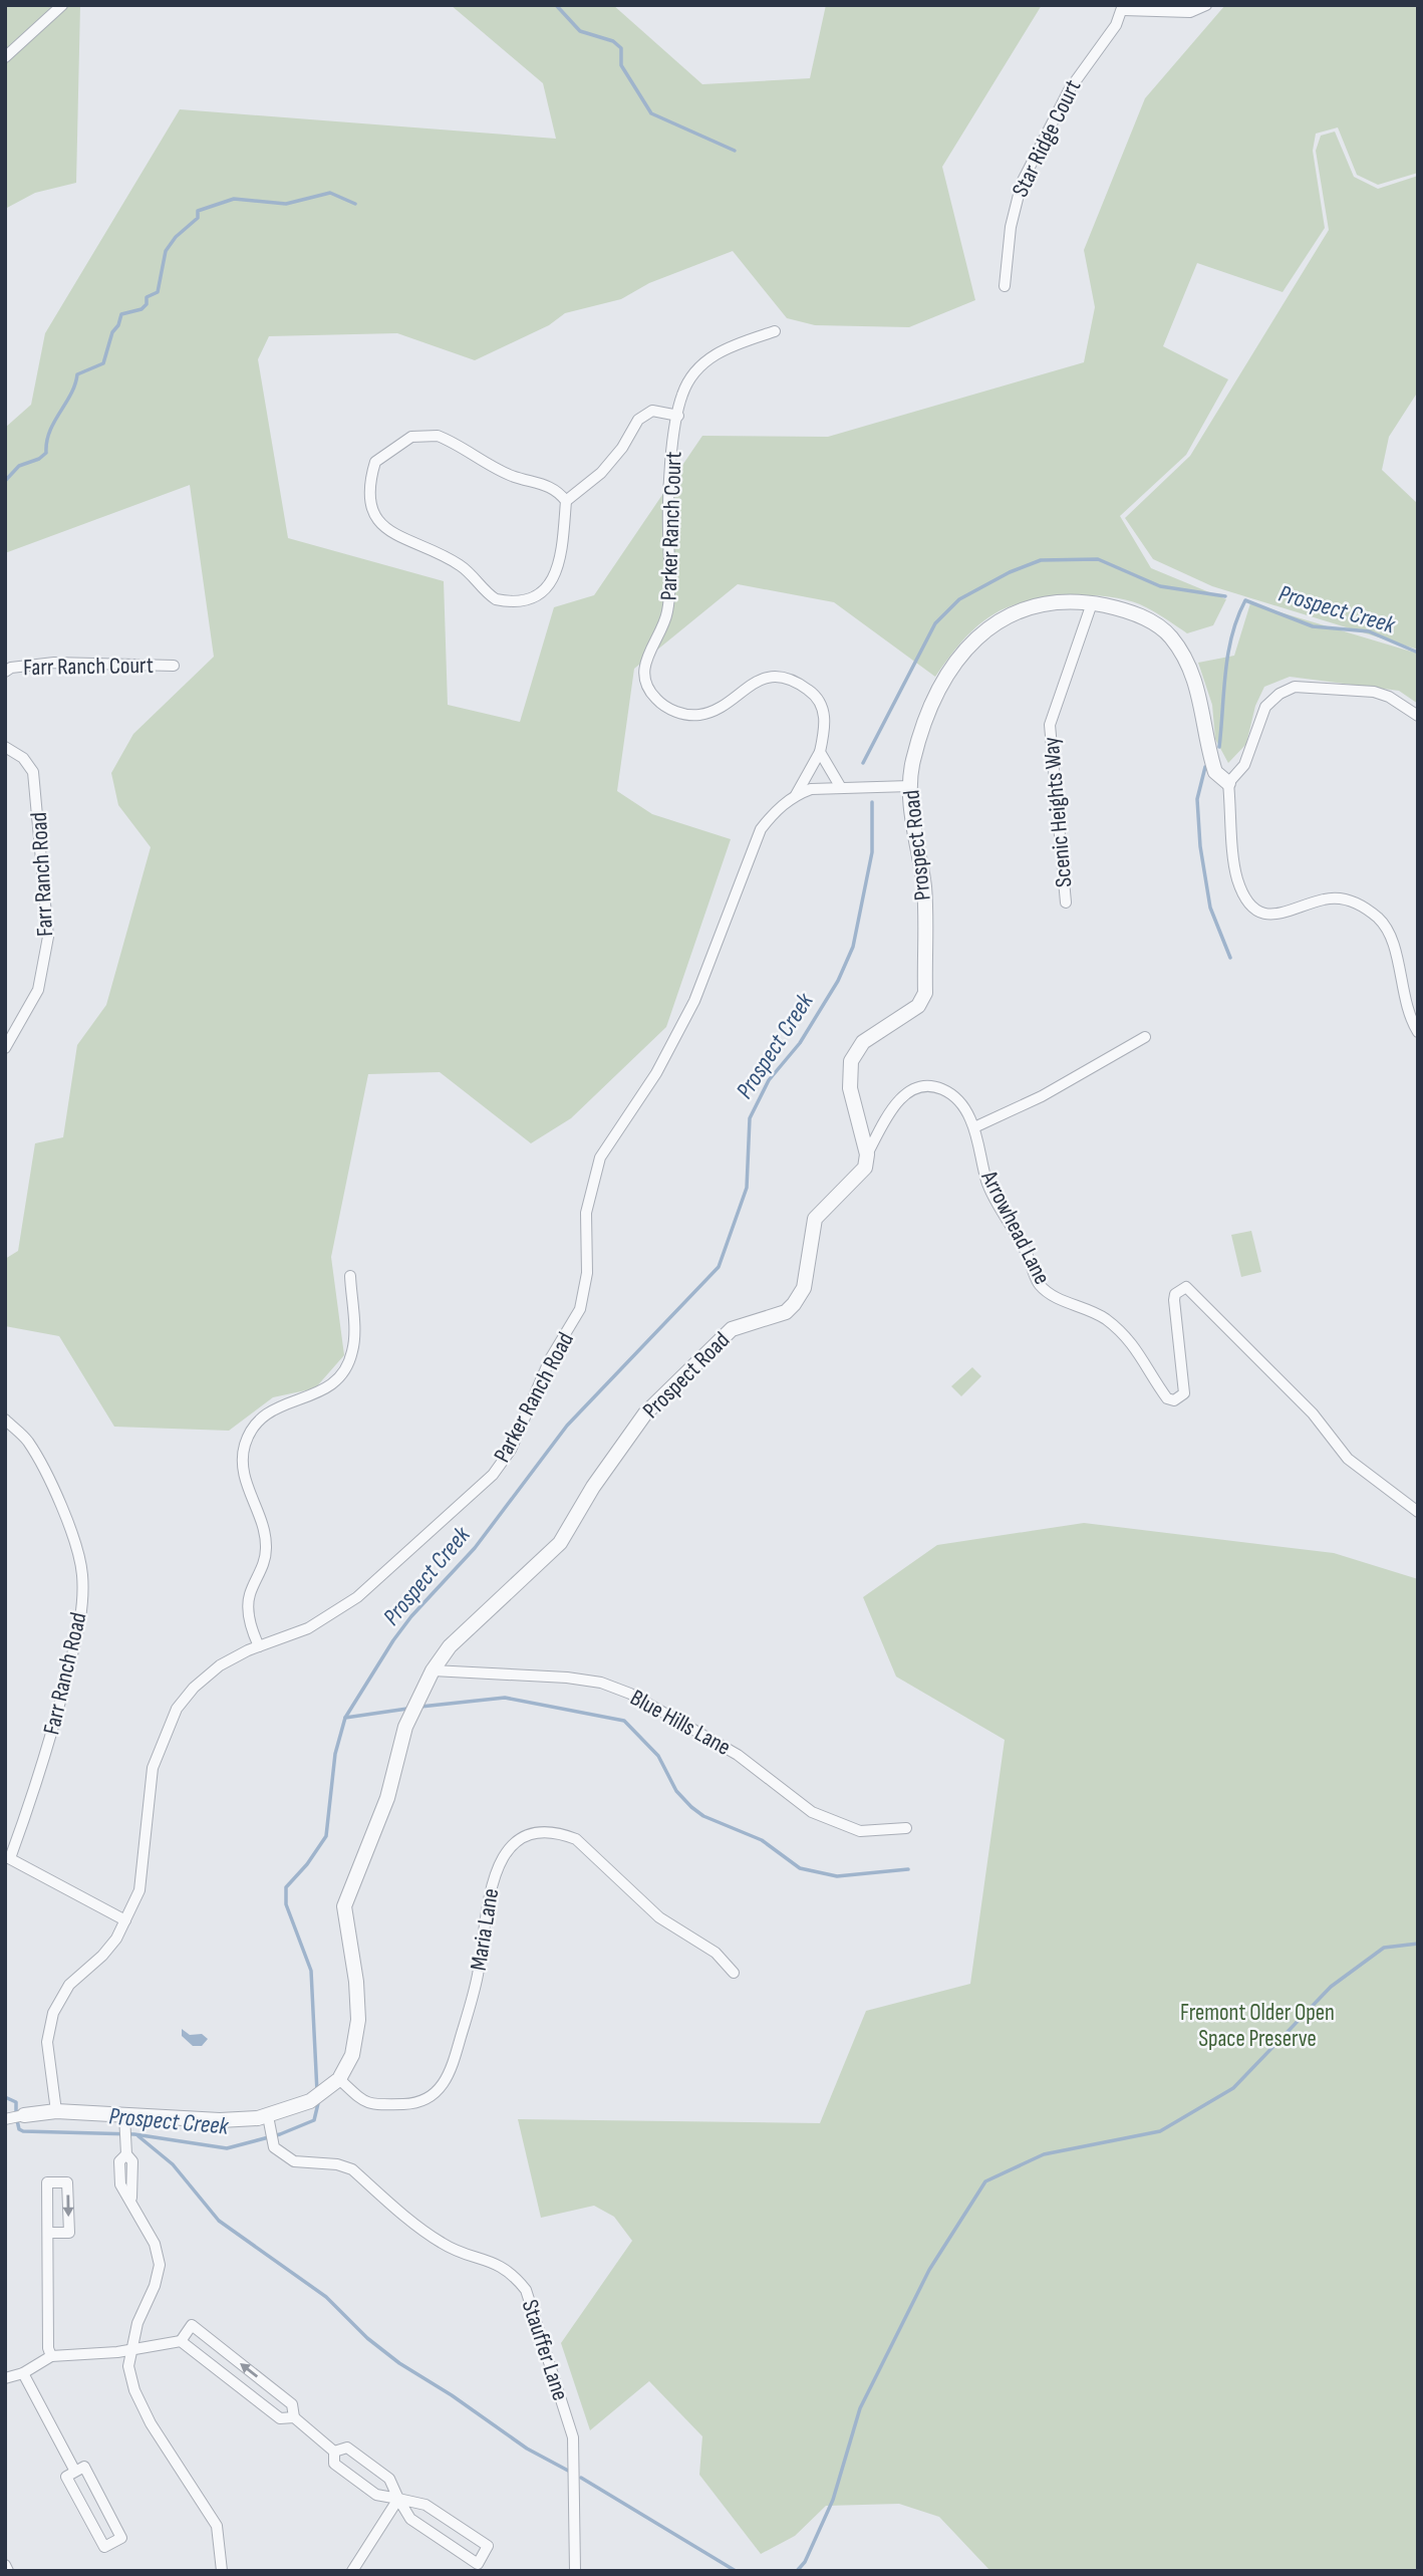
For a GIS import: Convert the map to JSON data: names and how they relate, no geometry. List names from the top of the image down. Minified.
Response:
{"streets":{"street":["Star Ridge Court","Parker Ranch Court","Farr Ranch Court","Scenic Heights Way","Prospect Road","Farr Ranch Road","Arrowhead Lane","Parker Ranch Road","Blue Hills Lane","Maria Lane","Stauffer Lane"]},"crossings":[["Parker Ranch Court","Parker Ranch Road"],["Scenic Heights Way","Prospect Road"],["Prospect Road","Arrowhead Lane"],["Prospect Road","Parker Ranch Road"],["Prospect Road","Blue Hills Lane"],["Prospect Road","Maria Lane"],["Prospect Road","Stauffer Lane"]],"water":["Prospect Creek"],"parks":["Fremont Older Open Space Preserve"]}
